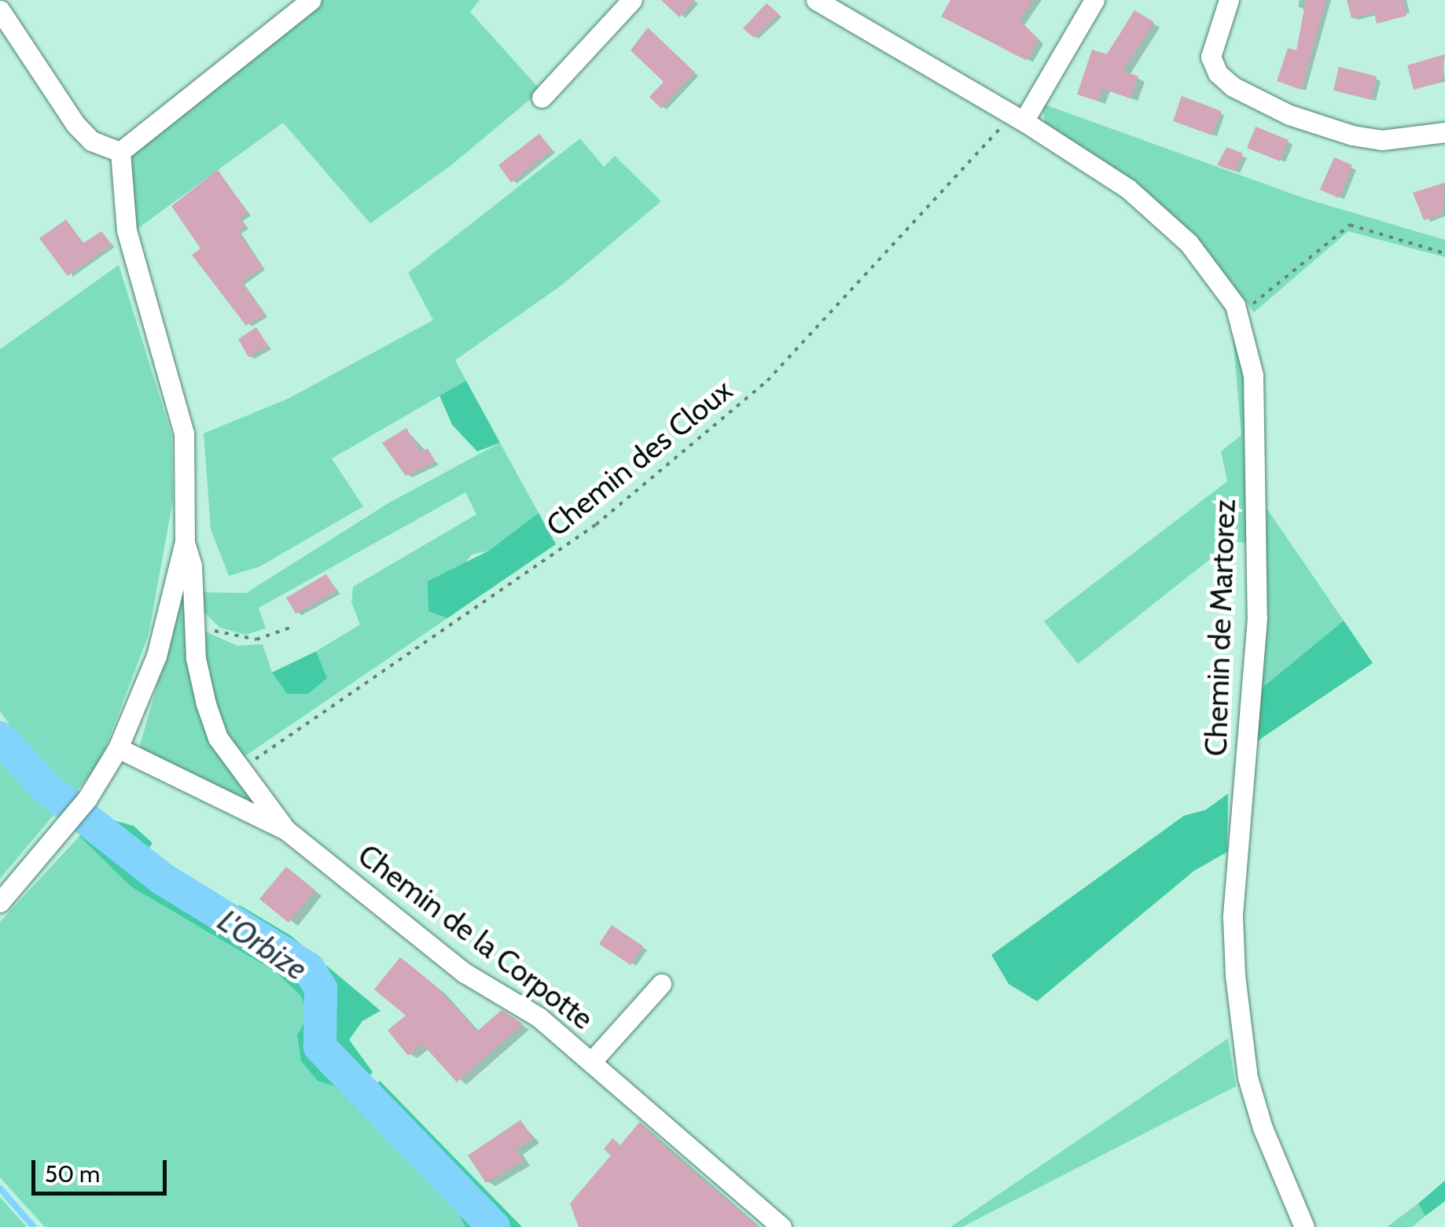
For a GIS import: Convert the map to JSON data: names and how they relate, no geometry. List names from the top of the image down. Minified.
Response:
{"streets":{"street":["Chemin de Martorez","Chemin de la Corpotte"],"path":["Chemin des Cloux"]},"crossings":[["Chemin des Cloux","Chemin de Martorez"],["Chemin des Cloux","Chemin de la Corpotte"]],"water":["L'Orbize"],"scale_bar":"50 m"}
